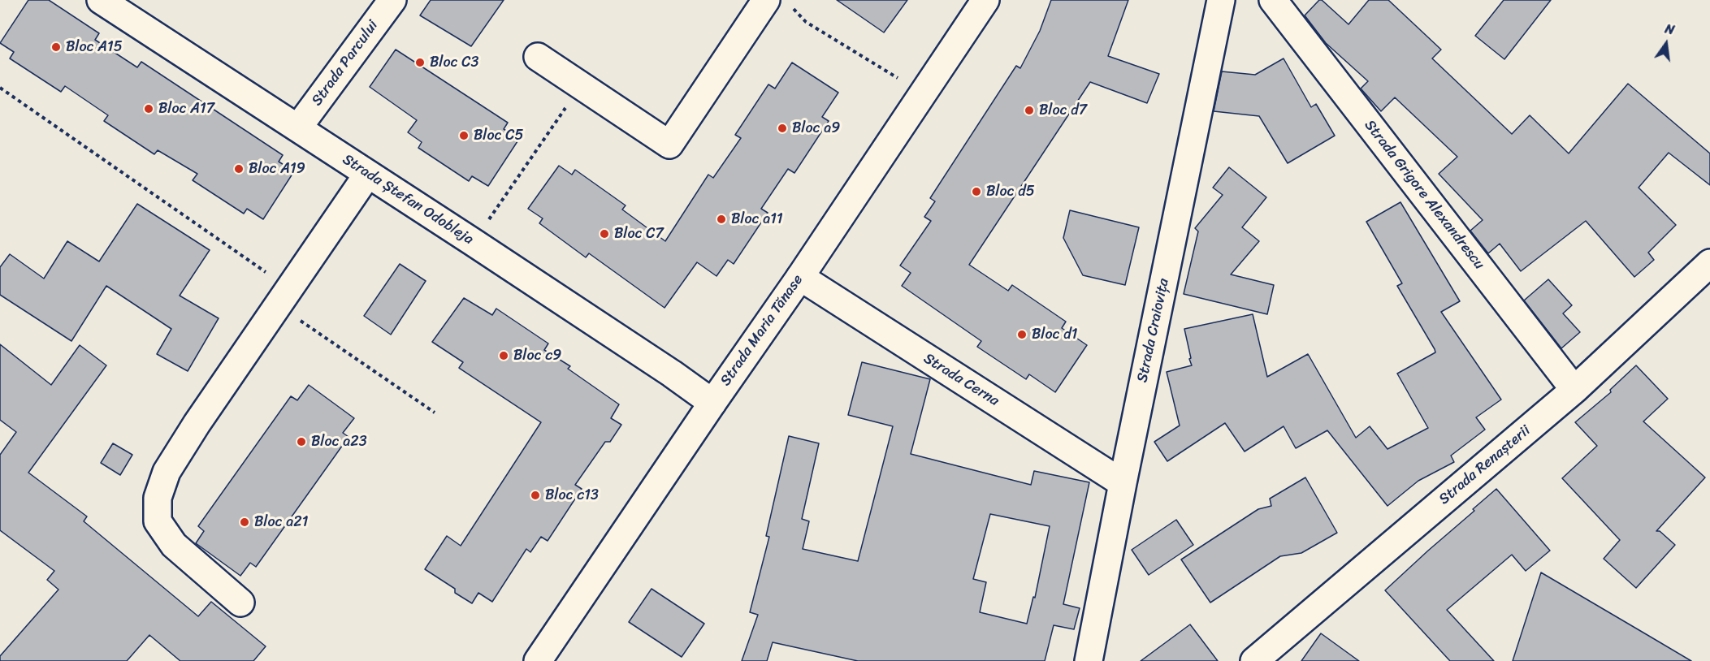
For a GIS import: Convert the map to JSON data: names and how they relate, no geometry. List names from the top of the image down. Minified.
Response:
{"streets":{"street":["Strada Parcului","Strada Grigore Alexandrescu","Strada Ștefan Odobleja","Strada Maria Tănase","Strada Craiovița","Strada Cerna","Strada Renașterii"]},"crossings":[["Strada Parcului","Strada Ștefan Odobleja"],["Strada Grigore Alexandrescu","Strada Renașterii"],["Strada Ștefan Odobleja","Strada Maria Tănase"],["Strada Maria Tănase","Strada Cerna"],["Strada Craiovița","Strada Cerna"]],"places":["Bloc A15","Bloc C3","Bloc A17","Bloc d7","Bloc a9","Bloc C5","Bloc A19","Bloc d5","Bloc a11","Bloc C7","Bloc d1","Bloc c9","Bloc a23","Bloc c13","Bloc a21"],"north":"top"}
